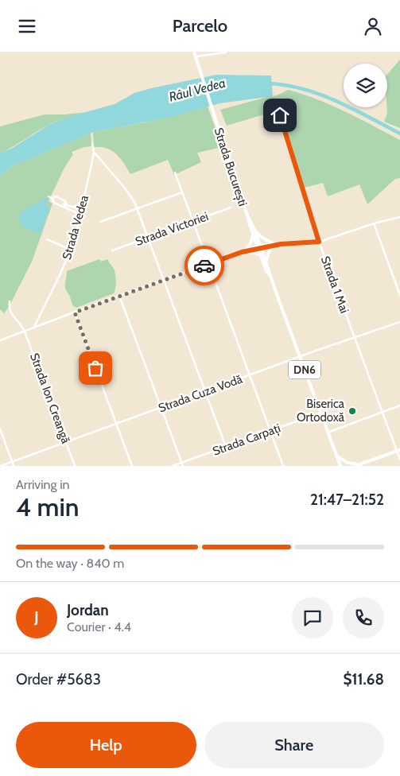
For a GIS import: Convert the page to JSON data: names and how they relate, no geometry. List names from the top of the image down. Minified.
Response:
{"streets":{"main road":["Strada București","DN6"],"street":["Strada Vedea","Strada Victoriei","Strada 1 Mai","Strada Cuza Vodă","Strada Ion Creangă","Strada Carpați"]},"crossings":[["Strada București","DN6"],["Strada București","Strada Cuza Vodă"],["Strada București","Strada Carpați"],["Strada 1 Mai","Strada Cuza Vodă"],["Strada Cuza Vodă","Strada Ion Creangă"]],"water":["Râul Vedea"],"places":["Biserica Ortodoxă"],"page":{"header":"Parcelo","heading":["4 min","Arriving in","21:47–21:52"],"panel":["Jordan","Courier · 4.4","Order #5683","$11.68"],"bar":"On the way · 840 m","round":"J","buttons":["Help","Share"]}}
